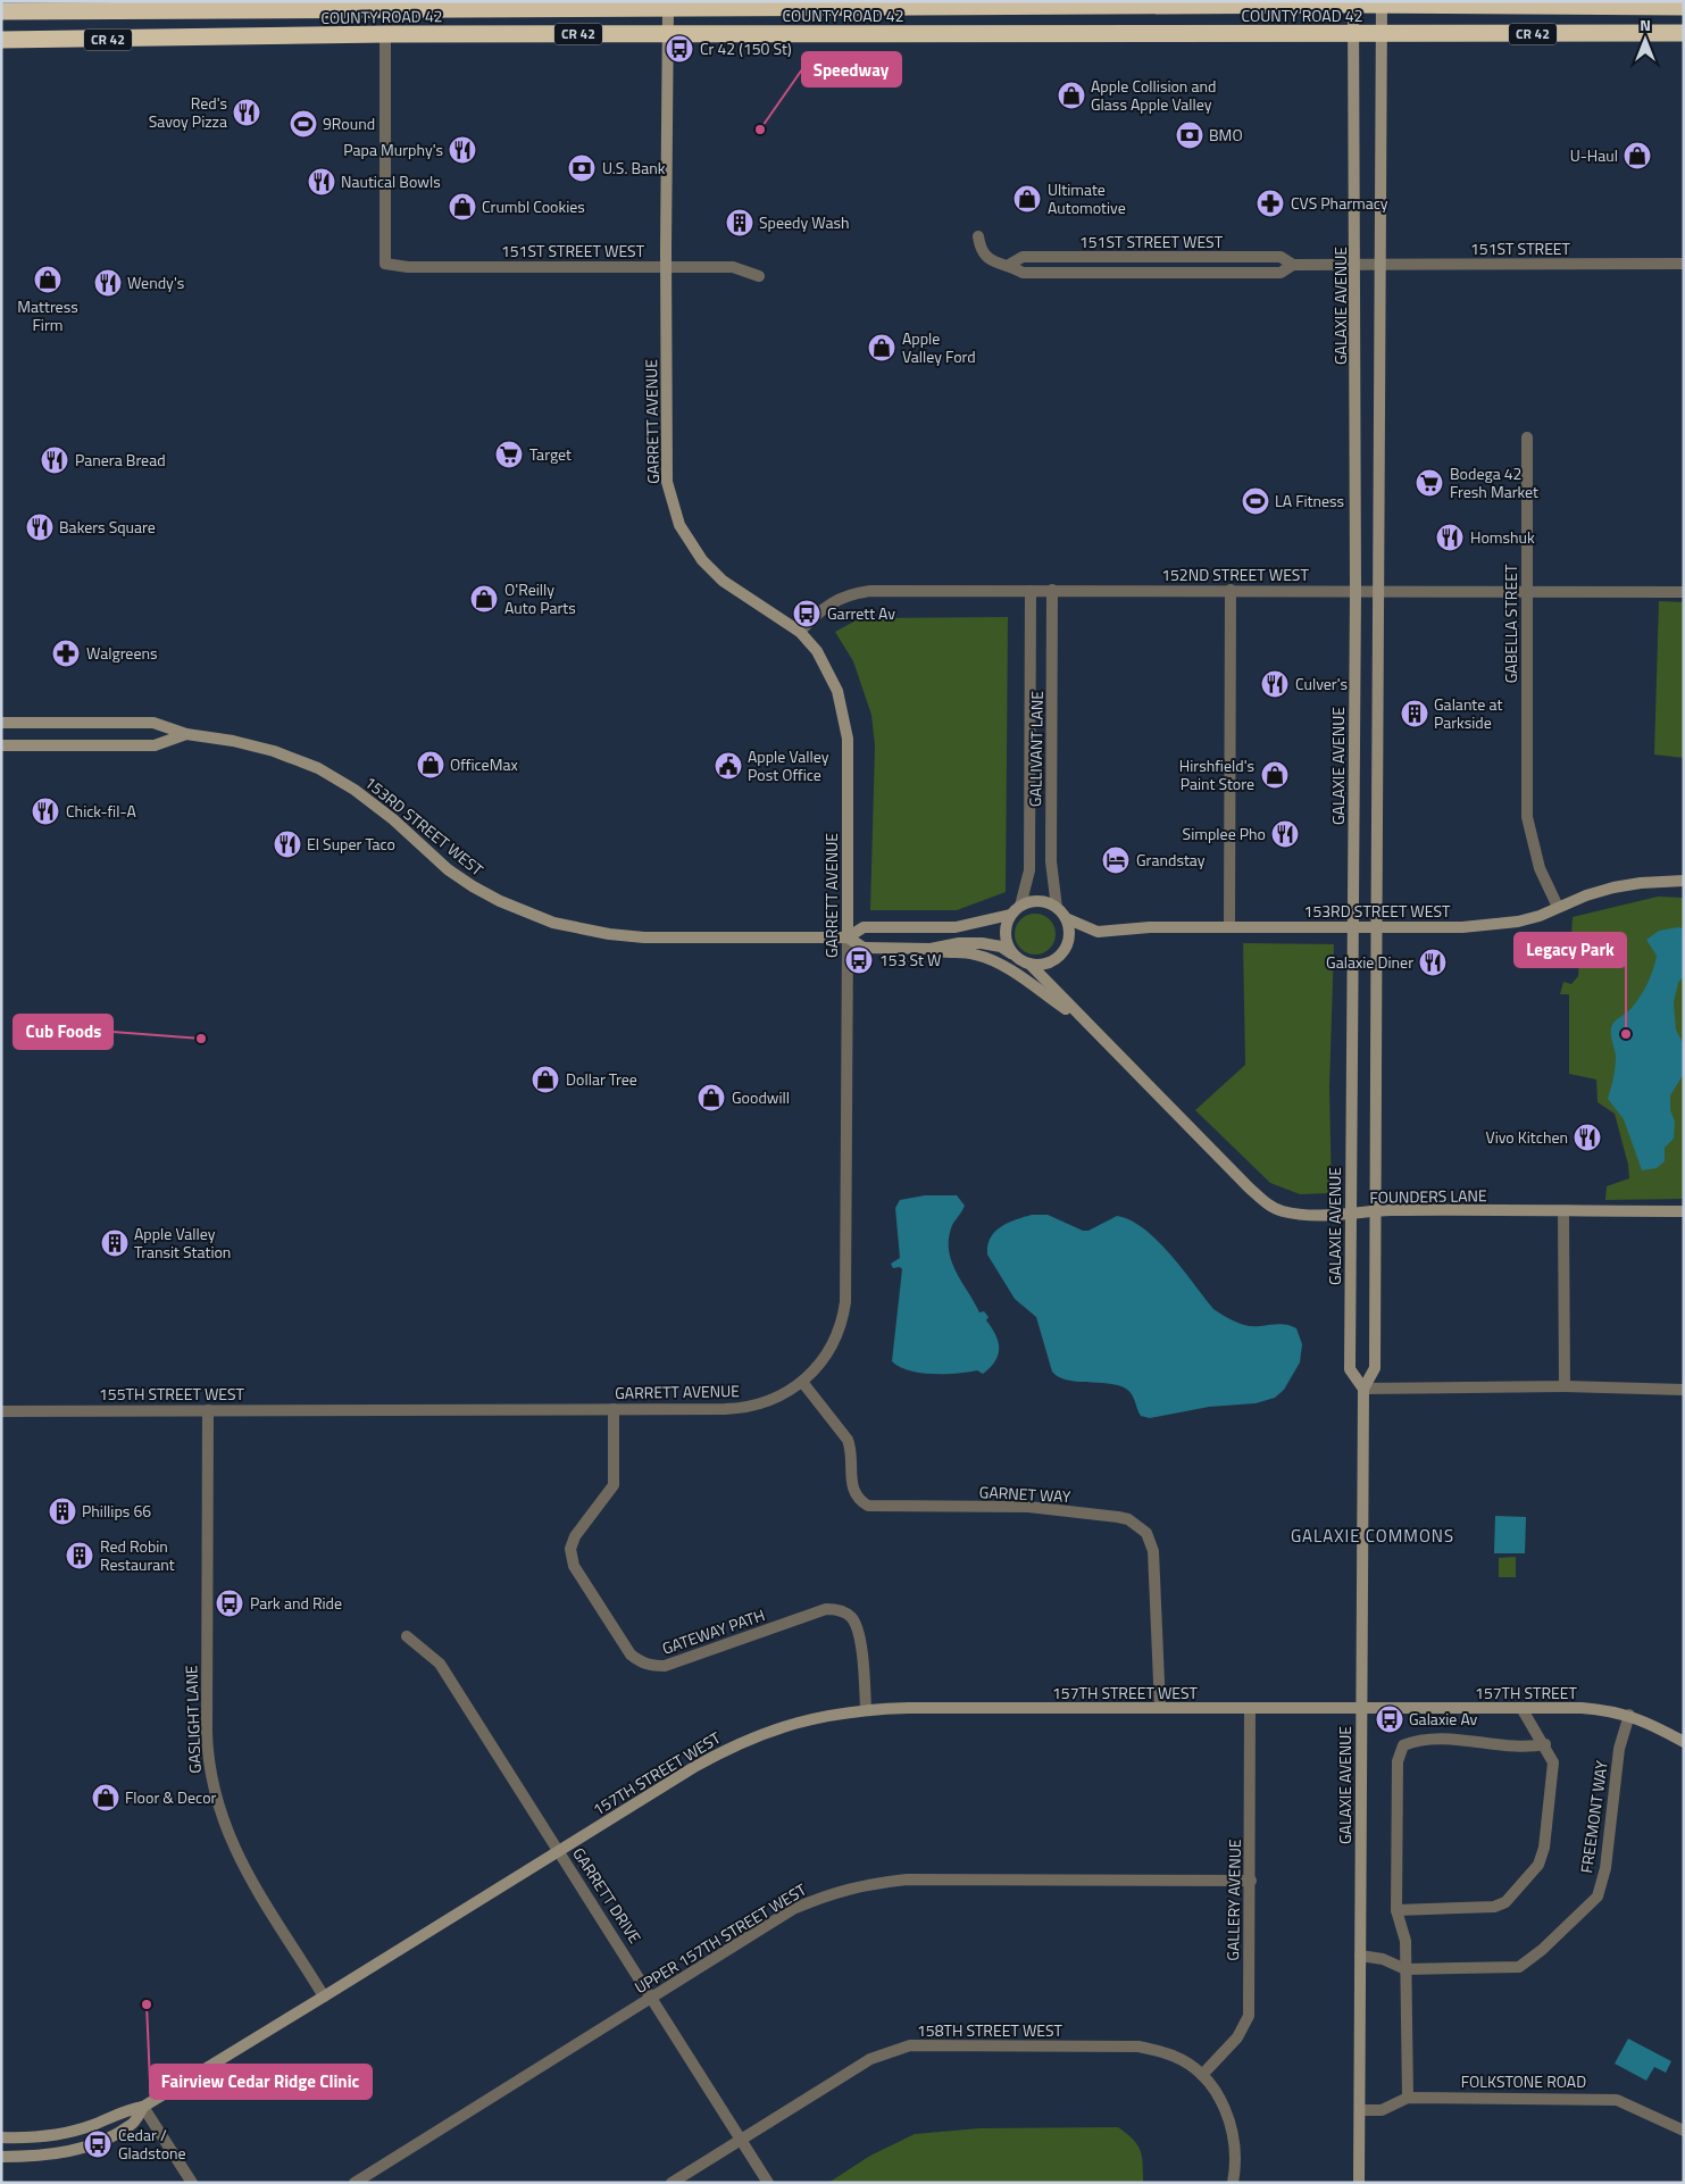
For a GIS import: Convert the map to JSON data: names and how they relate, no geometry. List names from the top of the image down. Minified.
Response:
{"streets":{"highway":["COUNTY ROAD 42","CR 42"],"street":["151ST STREET WEST","151ST STREET","GALAXIE AVENUE","GARRETT AVENUE","152ND STREET WEST","GABELLA STREET","GALLIVANT LANE","153RD STREET WEST","FOUNDERS LANE","155TH STREET WEST","GARNET WAY","GATEWAY PATH","157TH STREET WEST","157TH STREET","GASLIGHT LANE","FREEMONT WAY","GARRETT DRIVE","GALLERY AVENUE","UPPER 157TH STREET WEST","158TH STREET WEST","FOLKSTONE ROAD"]},"crossings":[["COUNTY ROAD 42","151ST STREET WEST"],["COUNTY ROAD 42","GALAXIE AVENUE"],["COUNTY ROAD 42","GARRETT AVENUE"],["151ST STREET WEST","151ST STREET"],["151ST STREET WEST","GALAXIE AVENUE"],["151ST STREET WEST","GARRETT AVENUE"],["151ST STREET","GALAXIE AVENUE"],["GALAXIE AVENUE","152ND STREET WEST"],["GALAXIE AVENUE","153RD STREET WEST"],["GALAXIE AVENUE","FOUNDERS LANE"],["GALAXIE AVENUE","157TH STREET WEST"],["GALAXIE AVENUE","157TH STREET"],["GALAXIE AVENUE","FREEMONT WAY"],["GALAXIE AVENUE","FOLKSTONE ROAD"],["GARRETT AVENUE","152ND STREET WEST"],["GARRETT AVENUE","153RD STREET WEST"],["GARRETT AVENUE","155TH STREET WEST"],["GARRETT AVENUE","GARNET WAY"],["GARRETT AVENUE","GATEWAY PATH"],["152ND STREET WEST","GABELLA STREET"],["152ND STREET WEST","GALLIVANT LANE"],["GABELLA STREET","153RD STREET WEST"],["GALLIVANT LANE","153RD STREET WEST"],["GALLIVANT LANE","FOUNDERS LANE"],["153RD STREET WEST","FOUNDERS LANE"],["155TH STREET WEST","GASLIGHT LANE"],["GARNET WAY","157TH STREET WEST"],["GATEWAY PATH","157TH STREET WEST"],["157TH STREET WEST","157TH STREET"],["157TH STREET WEST","GASLIGHT LANE"],["157TH STREET WEST","GARRETT DRIVE"],["157TH STREET WEST","GALLERY AVENUE"],["157TH STREET","FREEMONT WAY"],["GARRETT DRIVE","UPPER 157TH STREET WEST"],["GARRETT DRIVE","158TH STREET WEST"],["GALLERY AVENUE","UPPER 157TH STREET WEST"],["GALLERY AVENUE","158TH STREET WEST"]],"districts":["GALAXIE COMMONS"],"places":{"bus stop":["Cr 42 (150 St)","Garrett Av","153 St W","Park and Ride","Galaxie Av","Cedar / Gladstone"],"shop":["Apple Collision and Glass Apple Valley","U-Haul","Ultimate Automotive","Crumbl Cookies","Mattress Firm","Apple Valley Ford","O'Reilly Auto Parts","OfficeMax","Hirshfield's Paint Store","Dollar Tree","Goodwill","Floor & Decor"],"restaurant":["Red's Savoy Pizza","Papa Murphy's","Nautical Bowls","Wendy's","Panera Bread","Bakers Square","Homshuk","Culver's","Chick-fil-A","Simplee Pho","El Super Taco","Galaxie Diner","Vivo Kitchen"],"sports":["9Round","LA Fitness"],"other":["Speedway","Legacy Park","Cub Foods","Fairview Cedar Ridge Clinic"],"bank":["BMO","U.S. Bank"],"pharmacy":["CVS Pharmacy","Walgreens"],"building":["Speedy Wash","Galante at Parkside","Apple Valley Transit Station","Phillips 66","Red Robin Restaurant"],"supermarket":["Target","Bodega 42 Fresh Market"],"public building":["Apple Valley Post Office"],"hotel":["Grandstay"]},"north":"top"}
